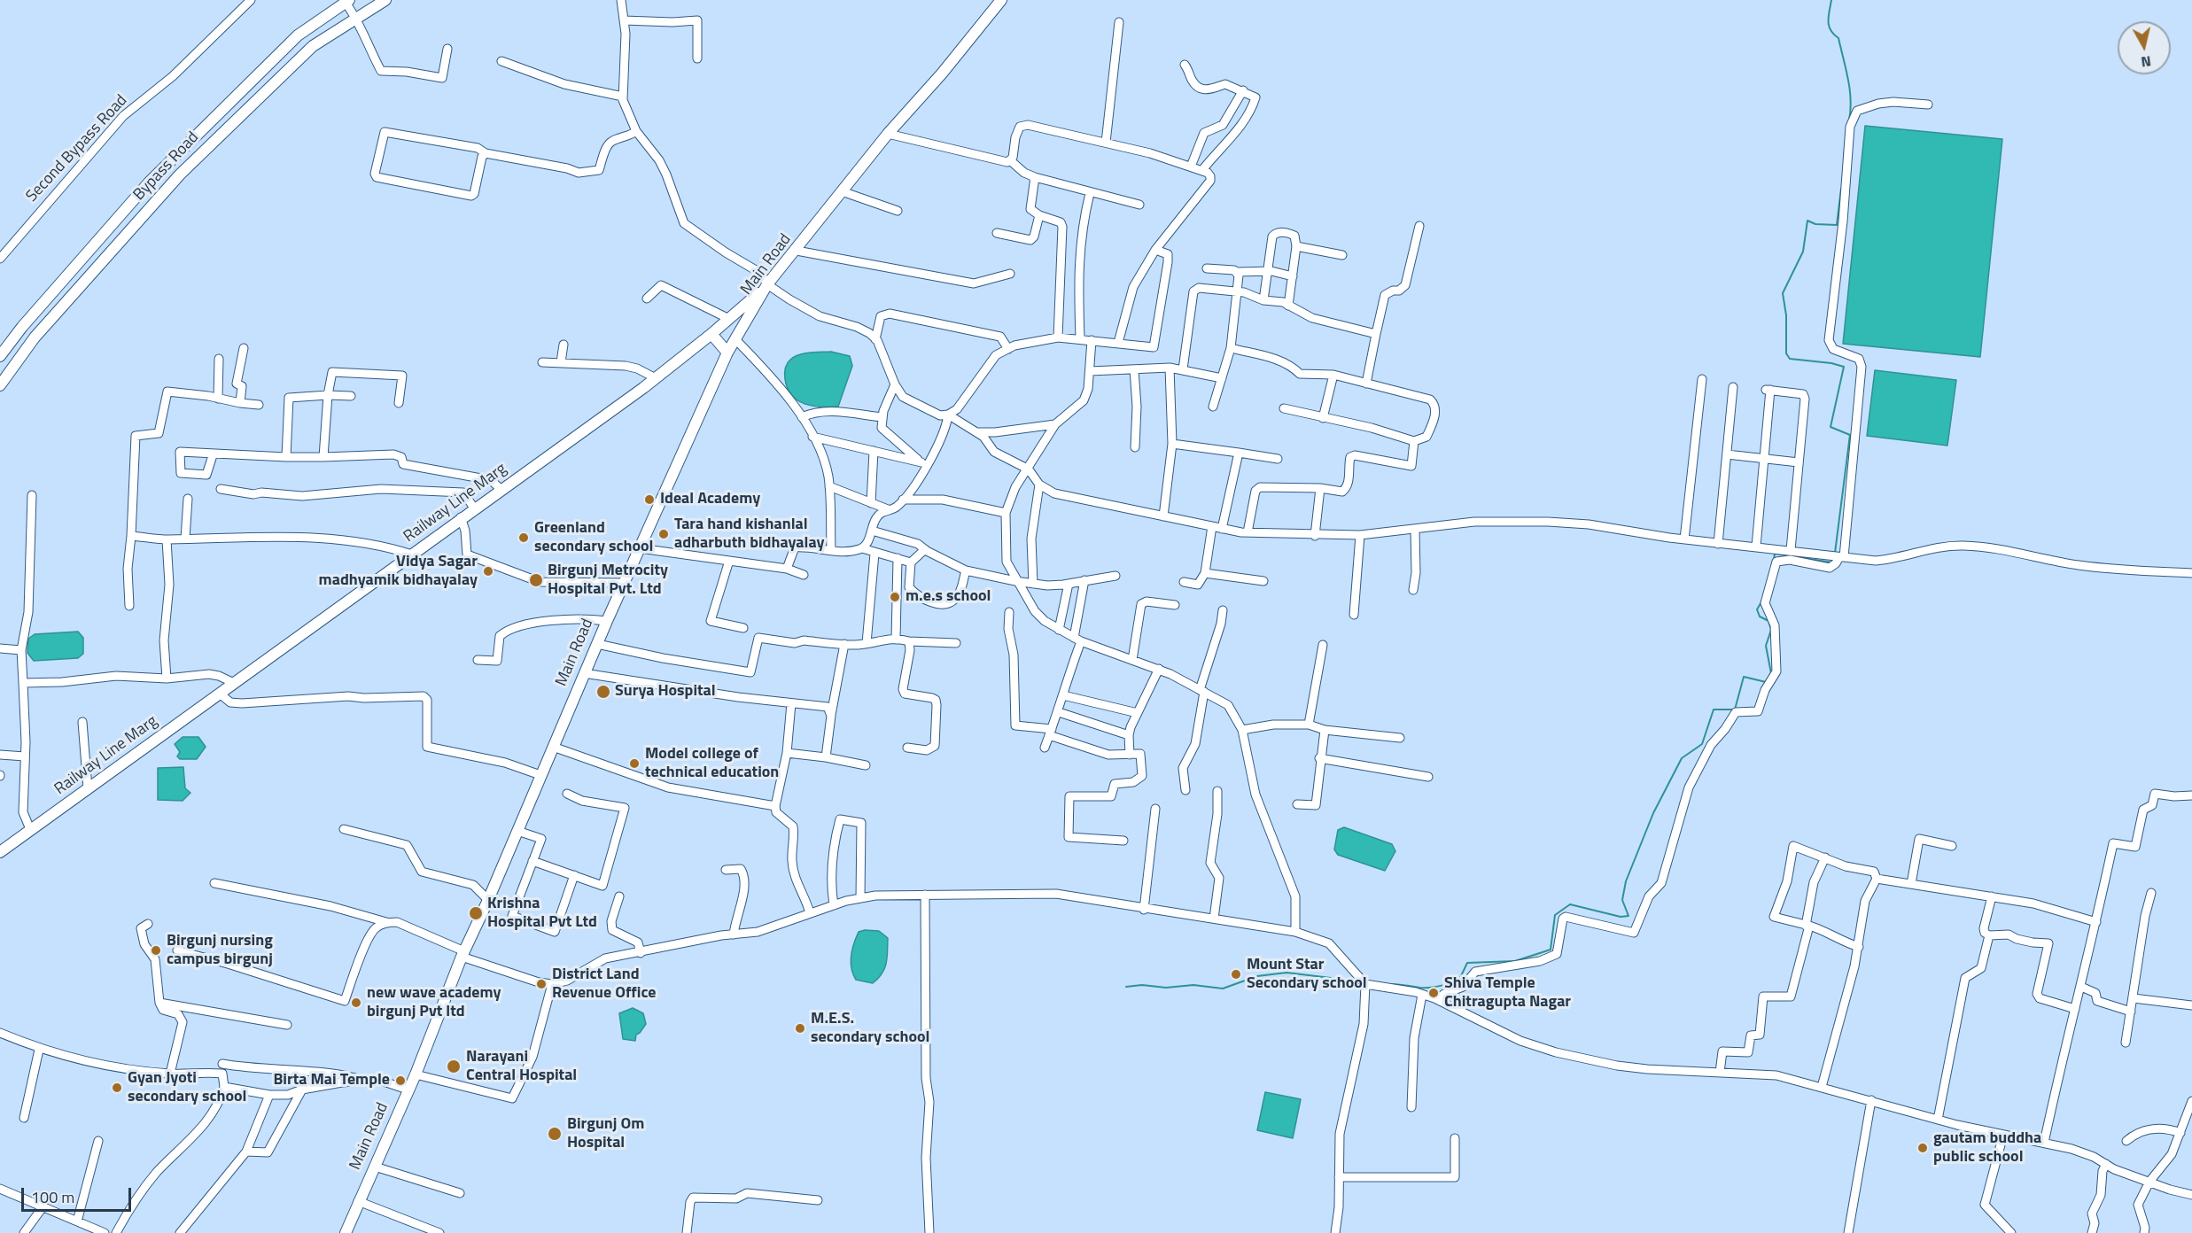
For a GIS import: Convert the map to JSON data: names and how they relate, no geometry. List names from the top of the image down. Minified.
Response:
{"streets":{"main road":["Bypass Road","Main Road","Railway Line Marg"],"street":["Second Bypass Road"]},"crossings":[["Main Road","Railway Line Marg"]],"places":["Ideal Academy","Tara hand kishanlal adharbuth bidhayalay","Greenland secondary school","Vidya Sagar madhyamik bidhayalay","Birgunj Metrocity Hospital Pvt. Ltd","m.e.s school","Surya Hospital","Model college of technical education","Krishna Hospital Pvt Ltd","Birgunj nursing campus birgunj","Mount Star Secondary school","District Land Revenue Office","Shiva Temple Chitragupta Nagar","new wave academy birgunj Pvt ltd","M.E.S. secondary school","Narayani Central Hospital","Birta Mai Temple","Gyan Jyoti secondary school","Birgunj Om Hospital","gautam buddha public school"],"scale_bar":"100 m","north":"bottom"}
